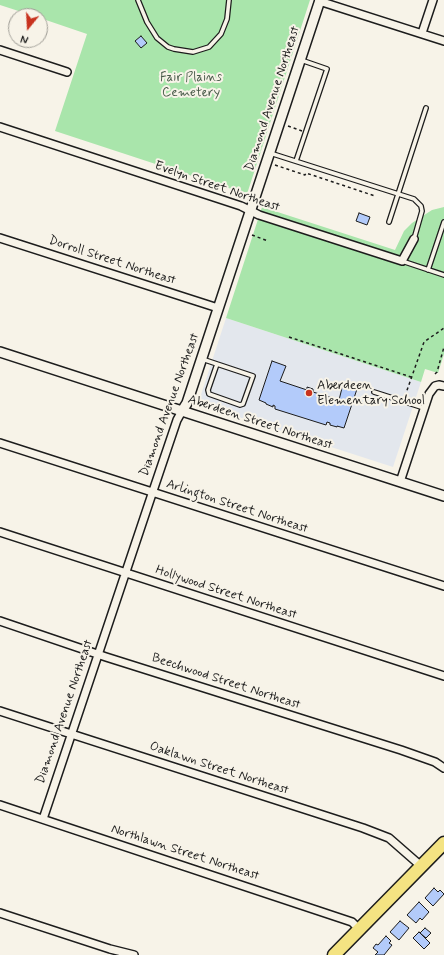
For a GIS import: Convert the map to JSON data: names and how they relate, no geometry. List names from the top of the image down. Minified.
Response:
{"streets":{"street":["Diamond Avenue Northeast","Evelyn Street Northeast","Dorroll Street Northeast","Aberdeen Street Northeast","Arlington Street Northeast","Hollywood Street Northeast","Beechwood Street Northeast","Oaklawn Street Northeast","Northlawn Street Northeast"]},"crossings":[["Diamond Avenue Northeast","Evelyn Street Northeast"],["Diamond Avenue Northeast","Dorroll Street Northeast"],["Diamond Avenue Northeast","Aberdeen Street Northeast"],["Diamond Avenue Northeast","Arlington Street Northeast"],["Diamond Avenue Northeast","Hollywood Street Northeast"],["Diamond Avenue Northeast","Beechwood Street Northeast"],["Diamond Avenue Northeast","Oaklawn Street Northeast"],["Diamond Avenue Northeast","Northlawn Street Northeast"]],"parks":["Fair Plains Cemetery"],"places":["Aberdeen Elementary School"],"north":"bottom"}
